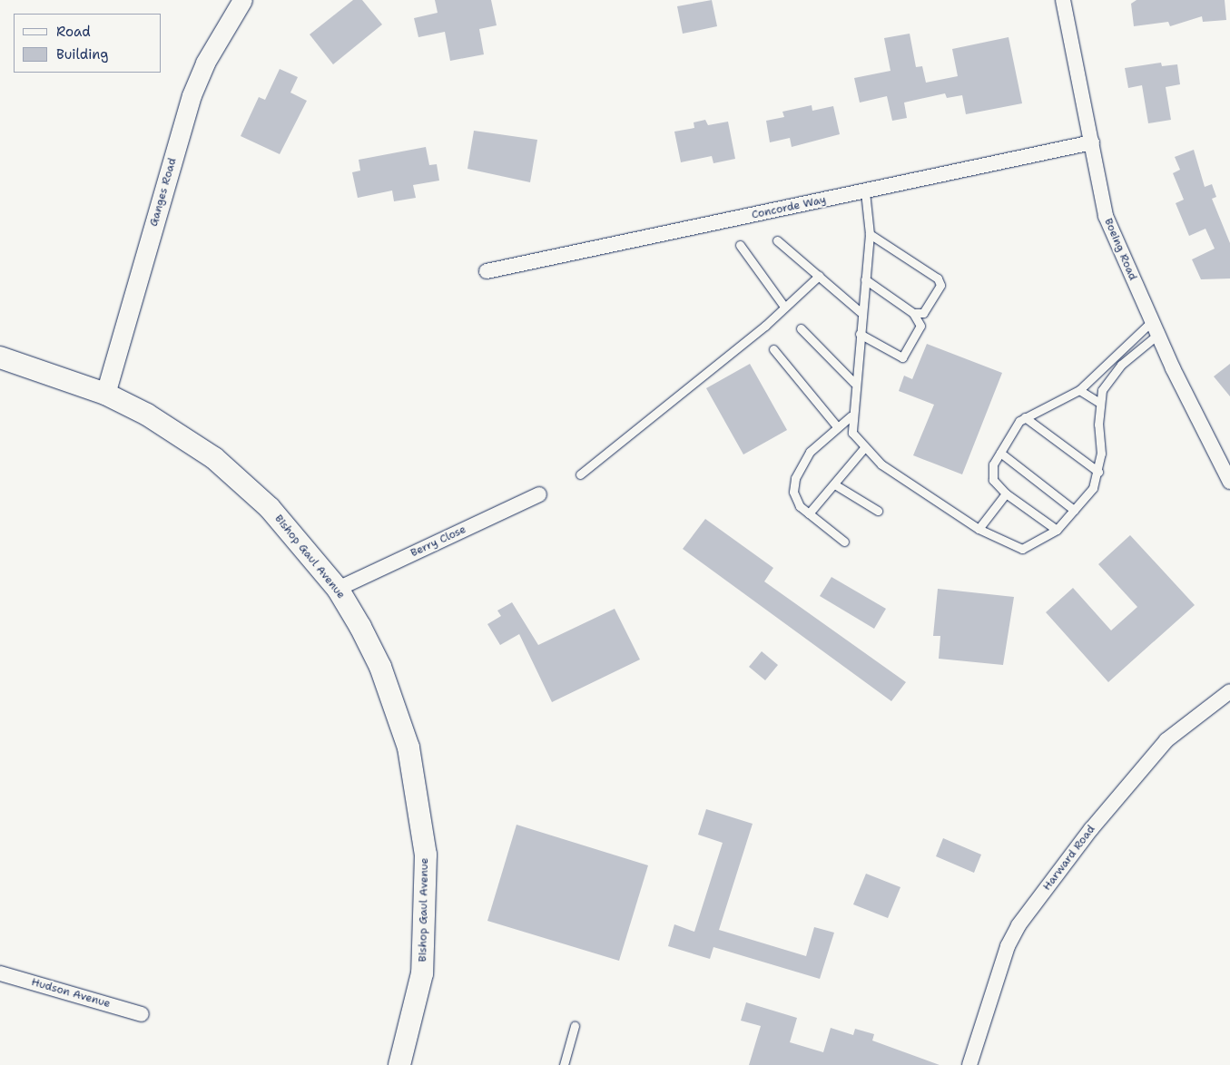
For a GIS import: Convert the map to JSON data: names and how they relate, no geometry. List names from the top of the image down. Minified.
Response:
{"streets":{"main road":["Bishop Gaul Avenue"],"street":["Ganges Road","Concorde Way","Boeing Road","Berry Close","Harward Road","Hudson Avenue"]},"crossings":[["Ganges Road","Bishop Gaul Avenue"],["Concorde Way","Boeing Road"],["Berry Close","Bishop Gaul Avenue"]],"legend":["Road","Building"]}
